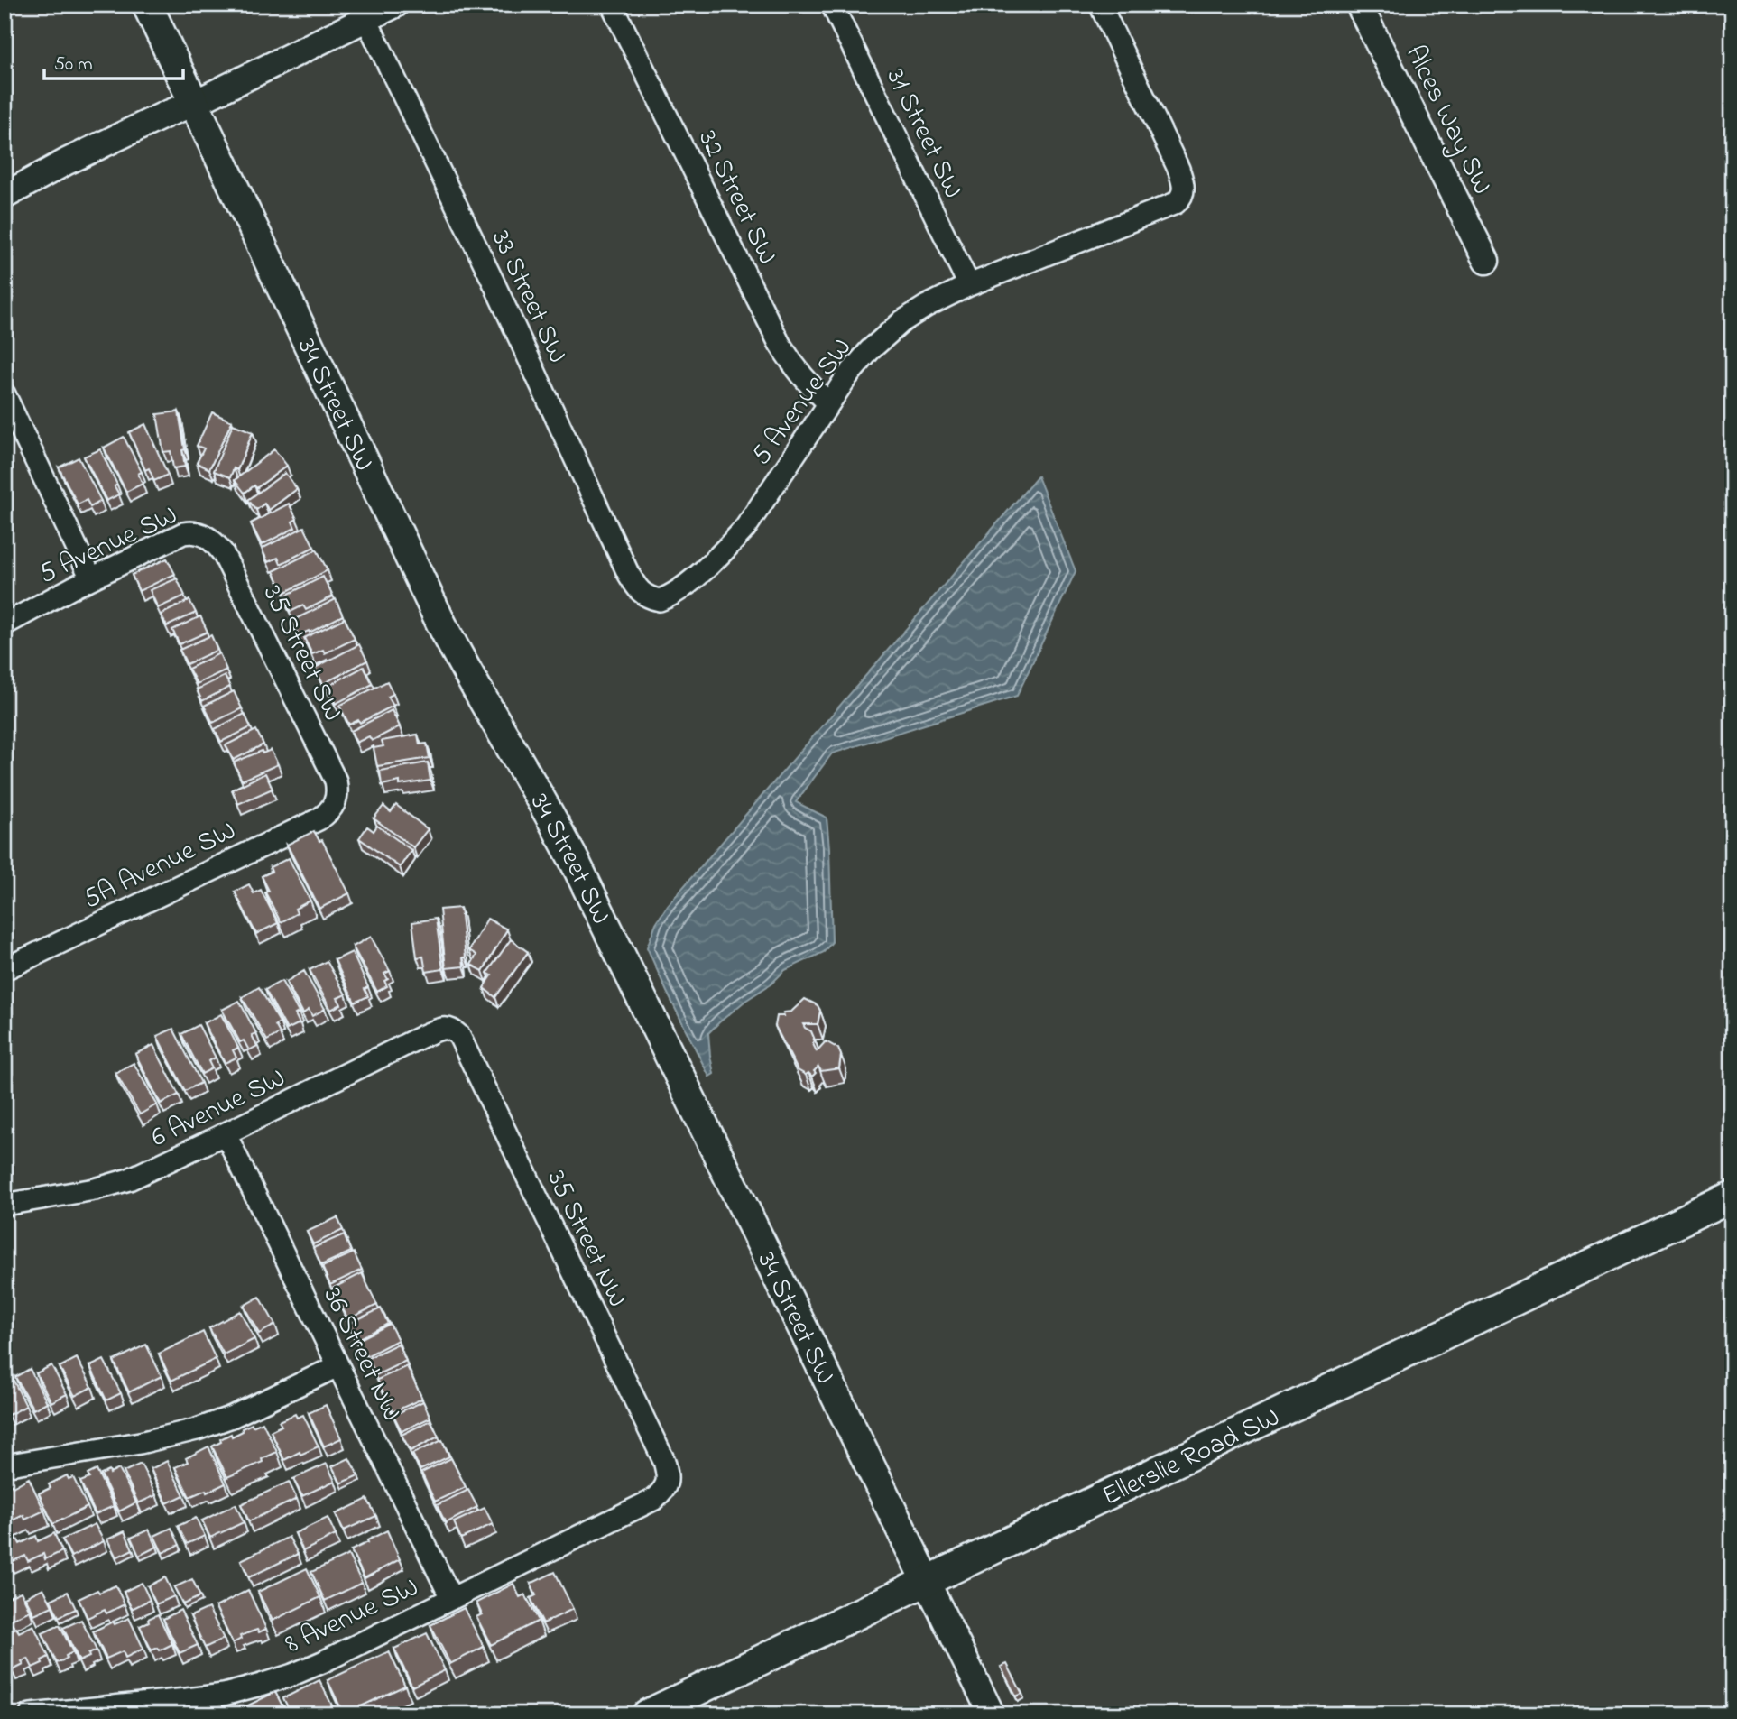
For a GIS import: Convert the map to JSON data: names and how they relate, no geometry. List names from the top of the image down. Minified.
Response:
{"streets":{"main road":["34 Street SW","Ellerslie Road SW"],"street":["Alces Way SW","31 Street SW","32 Street SW","33 Street SW","5 Avenue SW","35 Street SW","5A Avenue SW","6 Avenue SW","35 Street NW","36 Street NW","8 Avenue SW"]},"crossings":[["31 Street SW","5 Avenue SW"],["32 Street SW","5 Avenue SW"],["33 Street SW","5 Avenue SW"],["5 Avenue SW","35 Street SW"],["34 Street SW","Ellerslie Road SW"],["35 Street SW","5A Avenue SW"],["6 Avenue SW","35 Street NW"],["6 Avenue SW","36 Street NW"],["35 Street NW","8 Avenue SW"],["36 Street NW","8 Avenue SW"]],"scale_bar":"50 m"}
